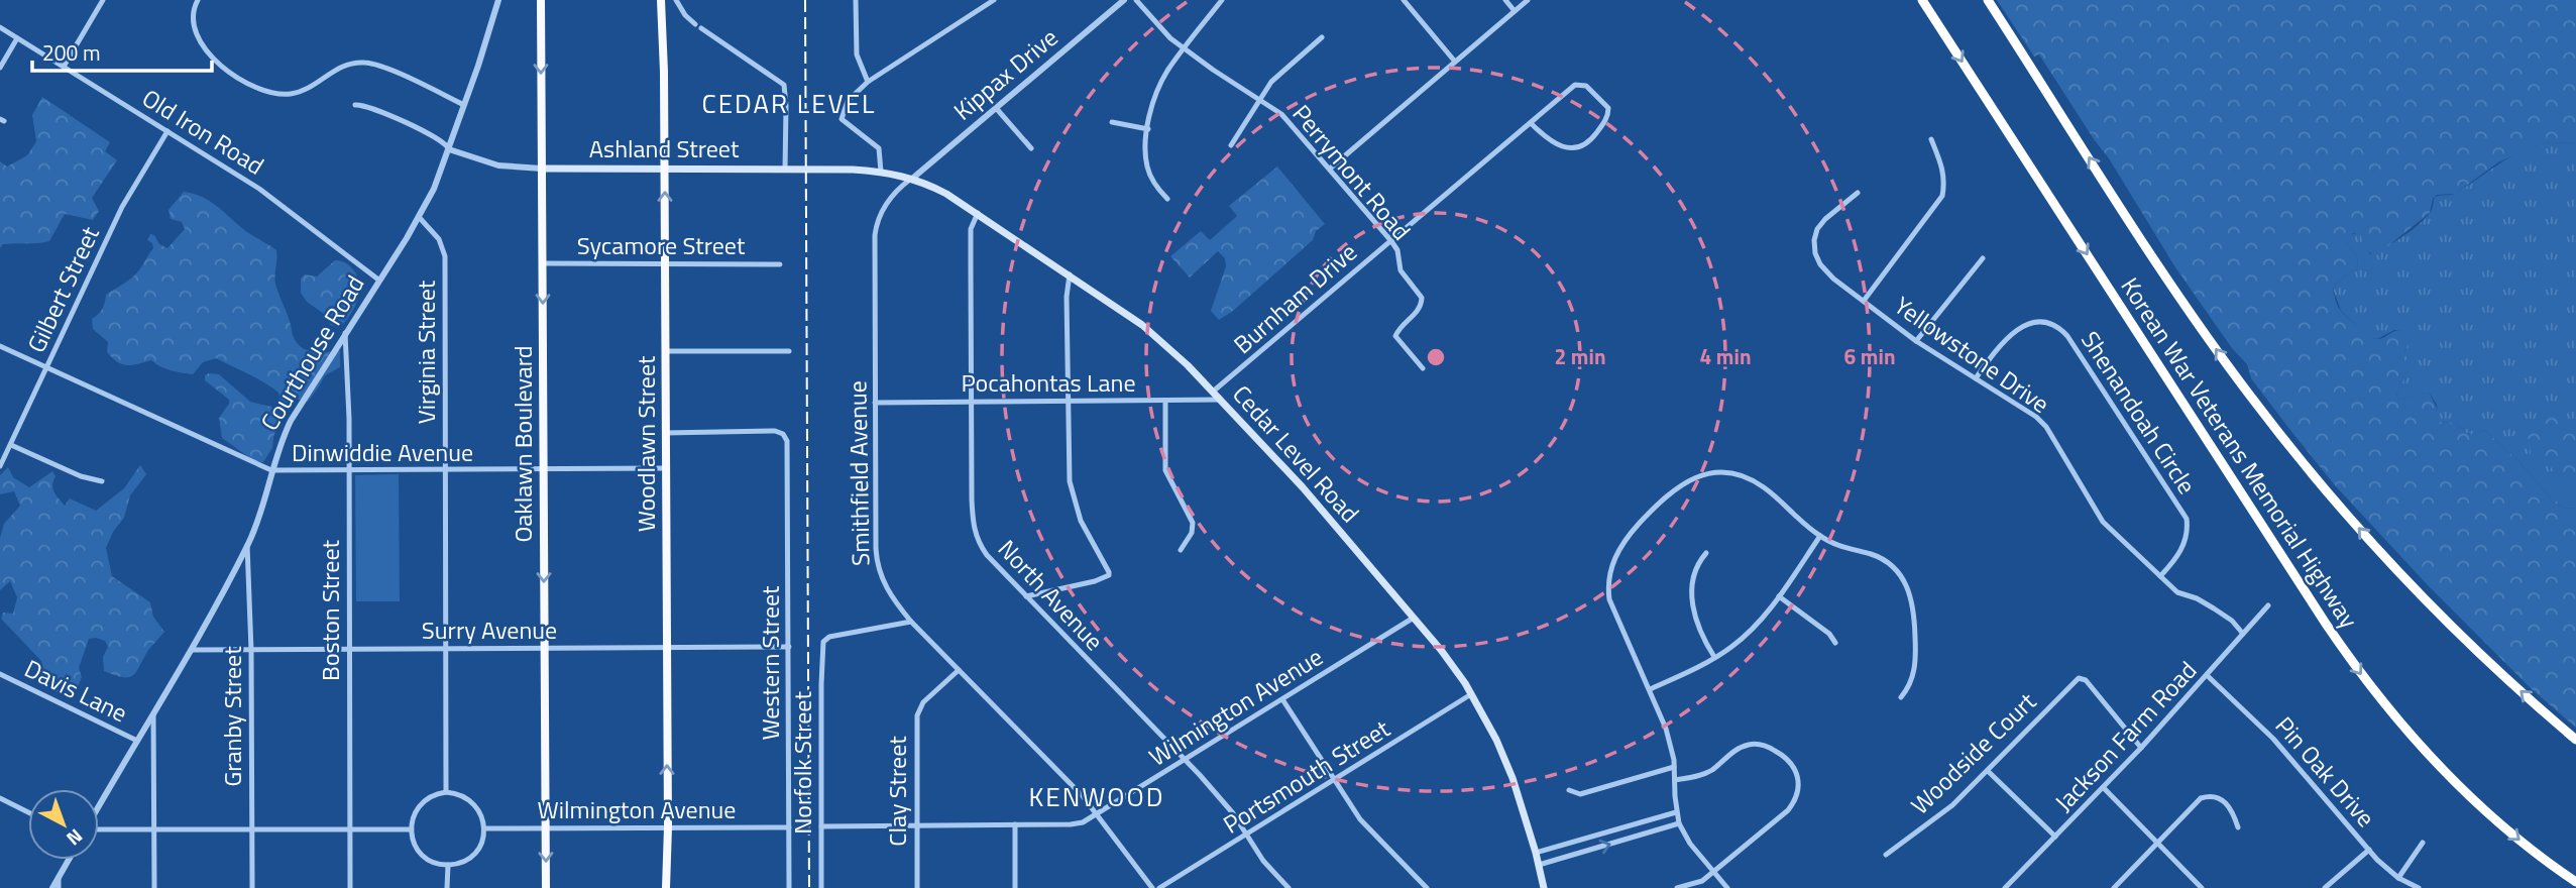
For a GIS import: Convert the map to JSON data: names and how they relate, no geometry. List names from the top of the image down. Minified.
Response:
{"streets":{"highway":["Oaklawn Boulevard","Woodlawn Street","Korean War Veterans Memorial Highway"],"main road":["Ashland Street","Cedar Level Road"],"street":["Kippax Drive","Old Iron Road","Perrymont Road","Sycamore Street","Gilbert Street","Burnham Drive","Virginia Street","Courthouse Road","Yellowstone Drive","Pocahontas Lane","Shenandoah Circle","Dinwiddie Avenue","Smithfield Avenue","North Avenue","Boston Street","Surry Avenue","Western Street","Davis Lane","Wilmington Avenue","Granby Street","Jackson Farm Road","Woodside Court","Norfolk Street","Pin Oak Drive","Portsmouth Street","Clay Street"]},"crossings":[["Kippax Drive","Cedar Level Road"],["Kippax Drive","Smithfield Avenue"],["Old Iron Road","Gilbert Street"],["Old Iron Road","Courthouse Road"],["Ashland Street","Courthouse Road"],["Ashland Street","Oaklawn Boulevard"],["Ashland Street","Woodlawn Street"],["Ashland Street","Cedar Level Road"],["Perrymont Road","Burnham Drive"],["Sycamore Street","Oaklawn Boulevard"],["Sycamore Street","Woodlawn Street"],["Gilbert Street","Dinwiddie Avenue"],["Burnham Drive","Cedar Level Road"],["Virginia Street","Courthouse Road"],["Virginia Street","Dinwiddie Avenue"],["Virginia Street","Surry Avenue"],["Virginia Street","Wilmington Avenue"],["Courthouse Road","Dinwiddie Avenue"],["Courthouse Road","Boston Street"],["Courthouse Road","Surry Avenue"],["Courthouse Road","Davis Lane"],["Courthouse Road","Granby Street"],["Yellowstone Drive","Shenandoah Circle"],["Yellowstone Drive","Jackson Farm Road"],["Pocahontas Lane","Cedar Level Road"],["Pocahontas Lane","Smithfield Avenue"],["Pocahontas Lane","North Avenue"],["Oaklawn Boulevard","Dinwiddie Avenue"],["Oaklawn Boulevard","Surry Avenue"],["Oaklawn Boulevard","Wilmington Avenue"],["Woodlawn Street","Dinwiddie Avenue"],["Woodlawn Street","Surry Avenue"],["Woodlawn Street","Western Street"],["Woodlawn Street","Wilmington Avenue"],["Dinwiddie Avenue","Boston Street"],["Cedar Level Road","Smithfield Avenue"],["Cedar Level Road","North Avenue"],["Cedar Level Road","Wilmington Avenue"],["Cedar Level Road","Portsmouth Street"],["Smithfield Avenue","Wilmington Avenue"],["Smithfield Avenue","Norfolk Street"],["Smithfield Avenue","Clay Street"],["North Avenue","Wilmington Avenue"],["North Avenue","Portsmouth Street"],["Boston Street","Surry Avenue"],["Surry Avenue","Western Street"],["Surry Avenue","Granby Street"],["Western Street","Wilmington Avenue"],["Wilmington Avenue","Norfolk Street"],["Wilmington Avenue","Clay Street"],["Jackson Farm Road","Woodside Court"],["Jackson Farm Road","Pin Oak Drive"]],"one_way":["Oaklawn Boulevard"],"districts":["CEDAR LEVEL","KENWOOD"],"scale_bar":"200 m","north":"bottom right","rings":["2 min","4 min","6 min"]}
